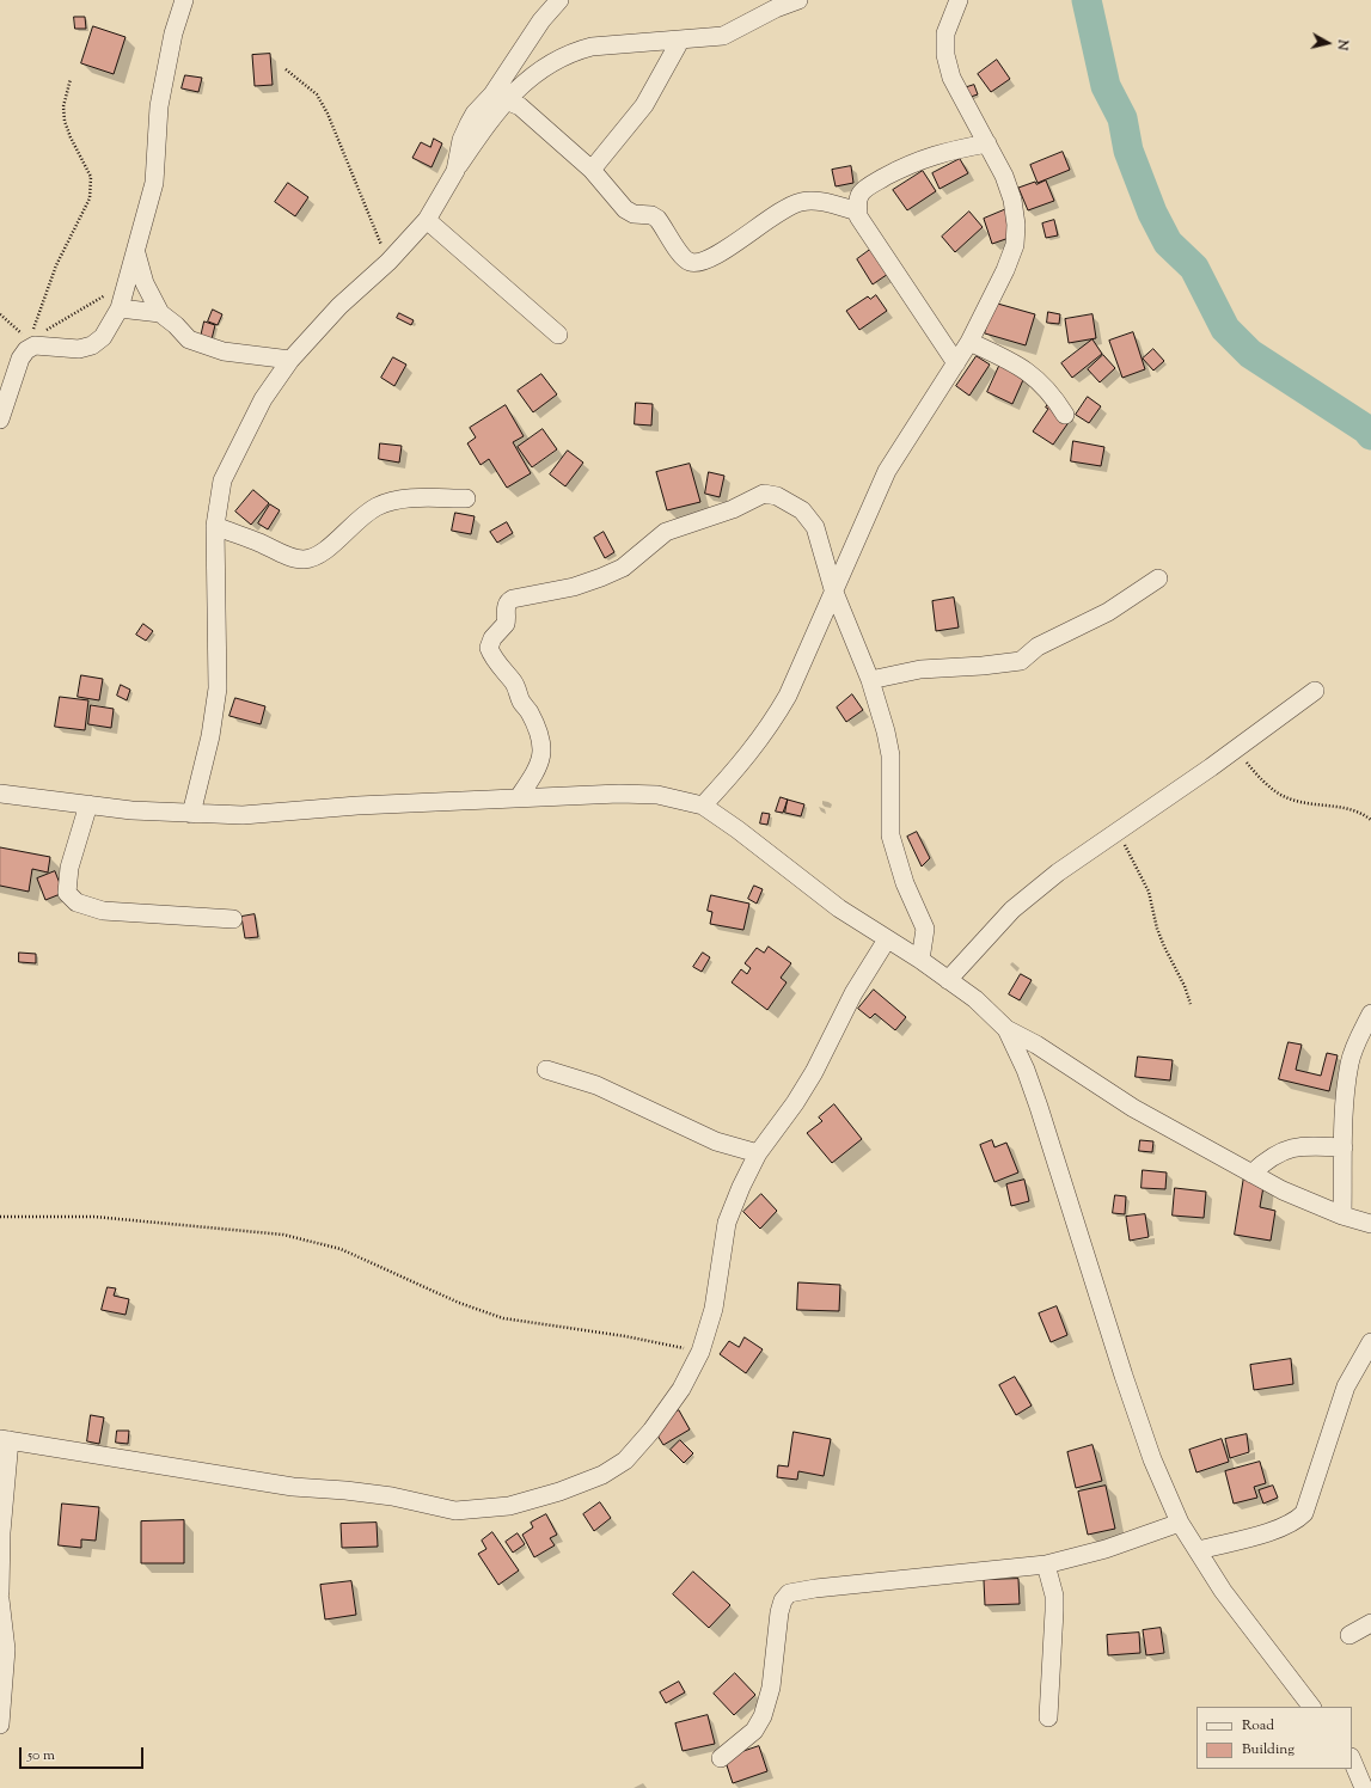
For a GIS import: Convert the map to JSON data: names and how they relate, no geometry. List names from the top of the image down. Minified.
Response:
{"legend":["Road","Building"],"scale_bar":"50 m","north":"right"}
